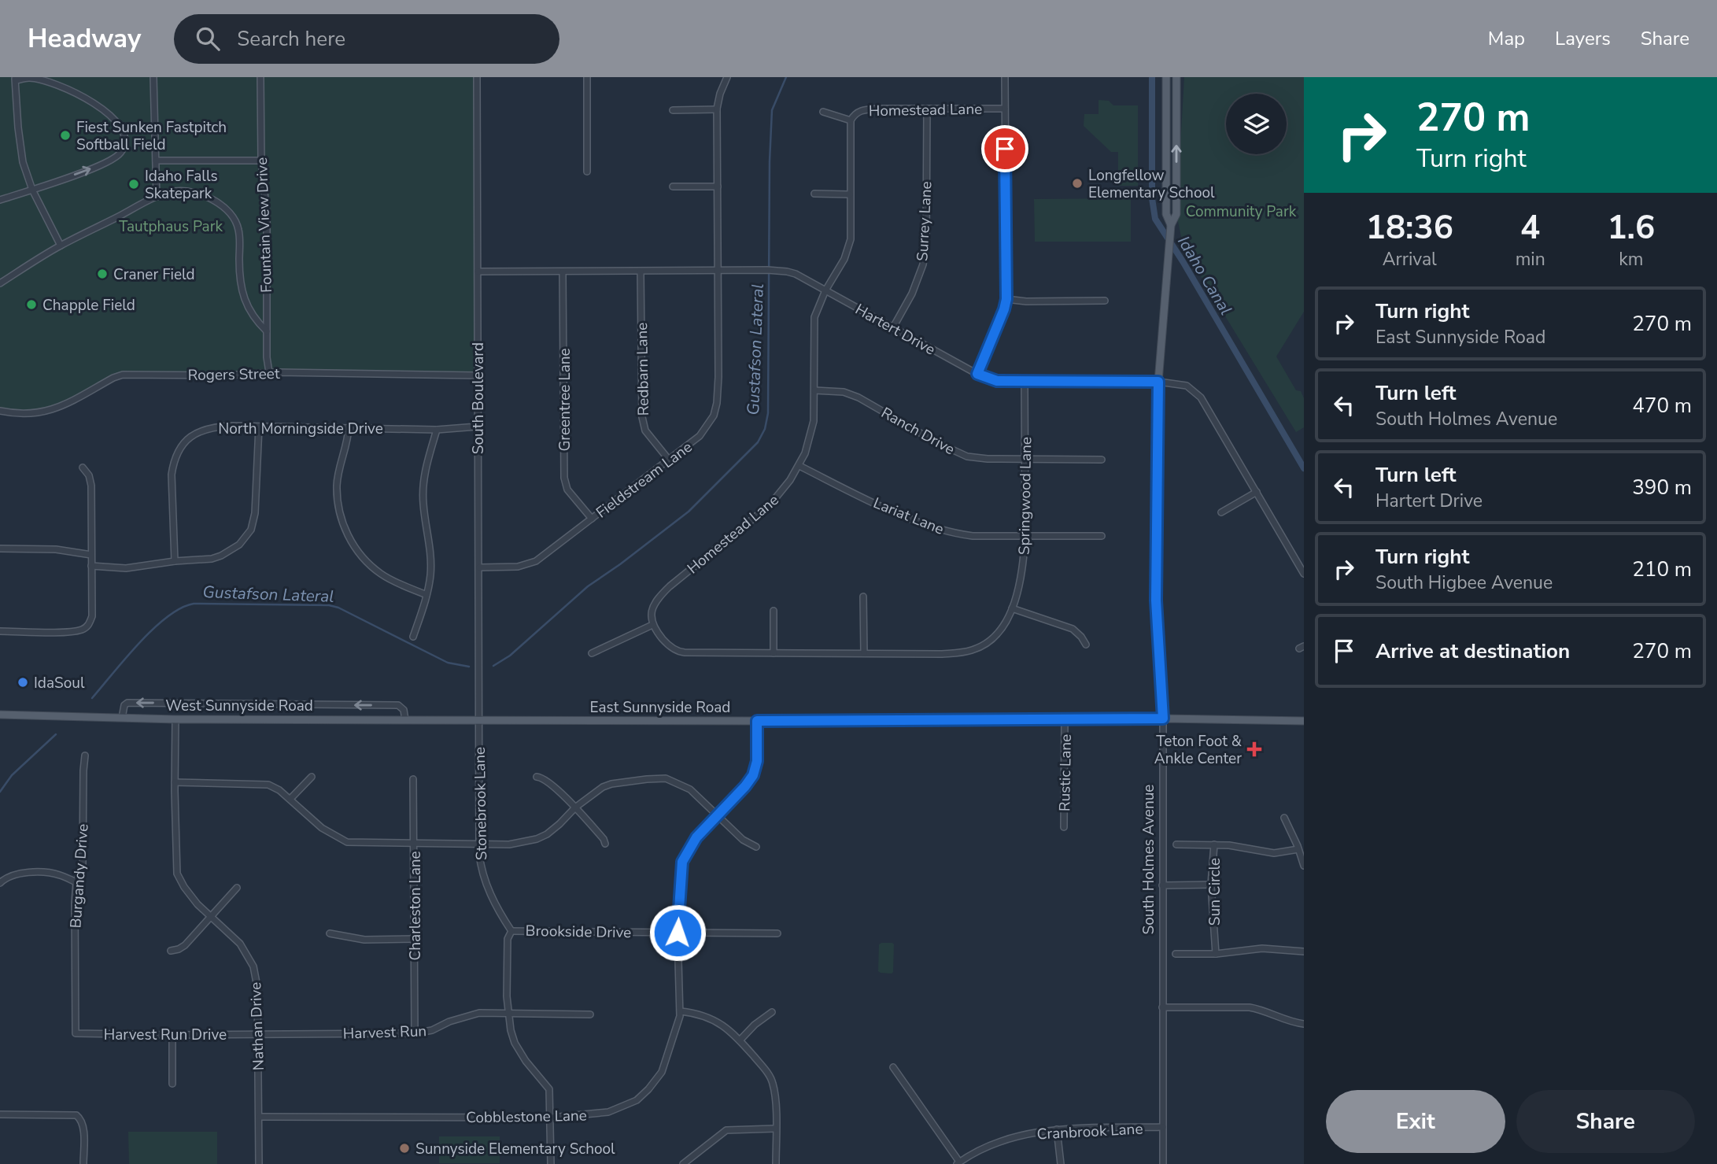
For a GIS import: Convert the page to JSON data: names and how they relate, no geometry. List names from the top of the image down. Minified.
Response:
{"streets":{"main road":["West Sunnyside Road","East Sunnyside Road","South Holmes Avenue"],"street":["Homestead Lane","Surrey Lane","Fountain View Drive","Hartert Drive","Redbarn Lane","Rogers Street","South Boulevard","Greentree Lane","North Morningside Drive","Ranch Drive","Fieldstream Lane","Springwood Lane","Lariat Lane","Rustic Lane","Stonebrook Lane","Burgandy Drive","Sun Circle","Charleston Lane","Brookside Drive","Nathan Drive","Harvest Run","Harvest Run Drive","Cobblestone Lane","Cranbrook Lane"]},"crossings":[["Homestead Lane","Surrey Lane"],["Homestead Lane","Hartert Drive"],["Homestead Lane","Ranch Drive"],["Homestead Lane","Springwood Lane"],["Homestead Lane","Lariat Lane"],["Surrey Lane","Hartert Drive"],["Fountain View Drive","Rogers Street"],["Hartert Drive","Redbarn Lane"],["Hartert Drive","South Boulevard"],["Hartert Drive","Greentree Lane"],["Hartert Drive","Fieldstream Lane"],["Hartert Drive","Springwood Lane"],["Hartert Drive","South Holmes Avenue"],["Redbarn Lane","Fieldstream Lane"],["Rogers Street","South Boulevard"],["South Boulevard","North Morningside Drive"],["South Boulevard","Fieldstream Lane"],["South Boulevard","West Sunnyside Road"],["South Boulevard","East Sunnyside Road"],["South Boulevard","Stonebrook Lane"],["Greentree Lane","Fieldstream Lane"],["Ranch Drive","Springwood Lane"],["Springwood Lane","Lariat Lane"],["West Sunnyside Road","East Sunnyside Road"],["West Sunnyside Road","Stonebrook Lane"],["West Sunnyside Road","Nathan Drive"],["East Sunnyside Road","Rustic Lane"],["East Sunnyside Road","Stonebrook Lane"],["East Sunnyside Road","South Holmes Avenue"],["East Sunnyside Road","Cobblestone Lane"],["Stonebrook Lane","Brookside Drive"],["South Holmes Avenue","Cranbrook Lane"],["Burgandy Drive","Harvest Run Drive"],["Charleston Lane","Harvest Run"],["Brookside Drive","Cobblestone Lane"],["Nathan Drive","Harvest Run"],["Nathan Drive","Harvest Run Drive"],["Nathan Drive","Cobblestone Lane"],["Harvest Run","Harvest Run Drive"]],"water":["Idaho Canal","Gustafson Lateral"],"parks":["Community Park","Tautphaus Park"],"places":{"other":["Fiest Sunken Fastpitch Softball Field","Longfellow Elementary School","Idaho Falls Skatepark","Craner Field","Chapple Field","IdaSoul","Sunnyside Elementary School"],"health":["Teton Foot & Ankle Center"]},"page":{"header":"Headway","search":"Search here","nav":["Map","Layers","Share"],"turn":["270 m","Turn right"],"eta":["18:36","Arrival","4","min","1.6","km"],"list":[{"name":"Turn right","note":"East Sunnyside Road","value":"270 m"},{"name":"Turn left","note":"South Holmes Avenue","value":"470 m"},{"name":"Turn left","note":"Hartert Drive","value":"390 m"},{"name":"Turn right","note":"South Higbee Avenue","value":"210 m"},{"name":"Arrive at destination","value":"270 m"}],"buttons":["Exit","Share"]}}
